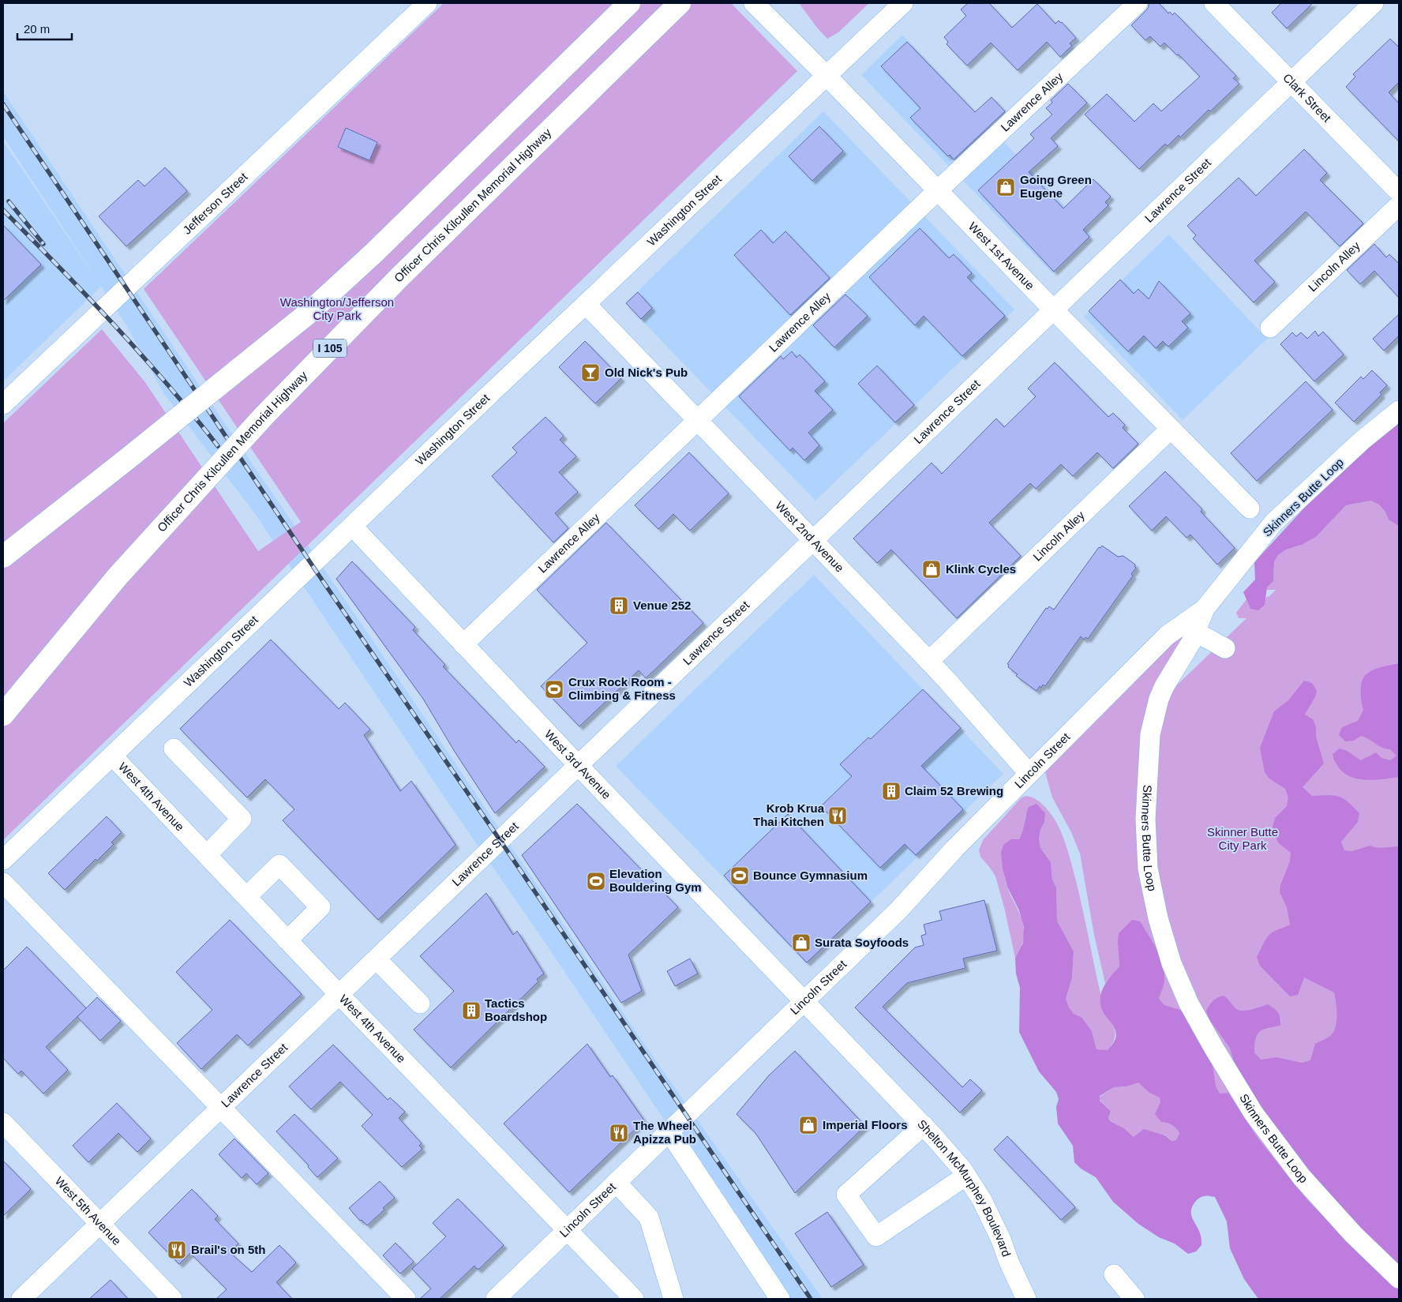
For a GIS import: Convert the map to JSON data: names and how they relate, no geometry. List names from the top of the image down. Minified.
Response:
{"streets":{"highway":["Officer Chris Kilcullen Memorial Highway","I 105"],"street":["Clark Street","Lawrence Alley","Lawrence Street","Jefferson Street","Washington Street","West 1st Avenue","Lincoln Alley","Skinners Butte Loop","West 2nd Avenue","Lincoln Street","West 3rd Avenue","West 4th Avenue","Shelton McMurphey Boulevard","West 5th Avenue"]},"crossings":[["Clark Street","Lawrence Street"],["Lawrence Alley","West 1st Avenue"],["Lawrence Alley","West 2nd Avenue"],["Lawrence Alley","West 3rd Avenue"],["Lawrence Street","West 1st Avenue"],["Lawrence Street","West 2nd Avenue"],["Lawrence Street","West 3rd Avenue"],["Lawrence Street","West 4th Avenue"],["Lawrence Street","West 5th Avenue"],["Washington Street","West 1st Avenue"],["Washington Street","West 2nd Avenue"],["Washington Street","West 3rd Avenue"],["Washington Street","West 4th Avenue"],["West 1st Avenue","Lincoln Alley"],["Lincoln Alley","West 2nd Avenue"],["Skinners Butte Loop","Lincoln Street"],["West 2nd Avenue","Lincoln Street"],["Lincoln Street","West 3rd Avenue"],["Lincoln Street","West 4th Avenue"],["Lincoln Street","Shelton McMurphey Boulevard"],["West 3rd Avenue","Shelton McMurphey Boulevard"]],"parks":["Washington/Jefferson City Park","Skinner Butte City Park"],"places":{"shop":["Going Green Eugene","Klink Cycles","Surata Soyfoods","Imperial Floors"],"bar":["Old Nick's Pub"],"building":["Venue 252","Claim 52 Brewing","Tactics Boardshop"],"sports":["Crux Rock Room - Climbing & Fitness","Bounce Gymnasium","Elevation Bouldering Gym"],"restaurant":["Krob Krua Thai Kitchen","The Wheel Apizza Pub","Brail's on 5th"]},"scale_bar":"20 m"}
